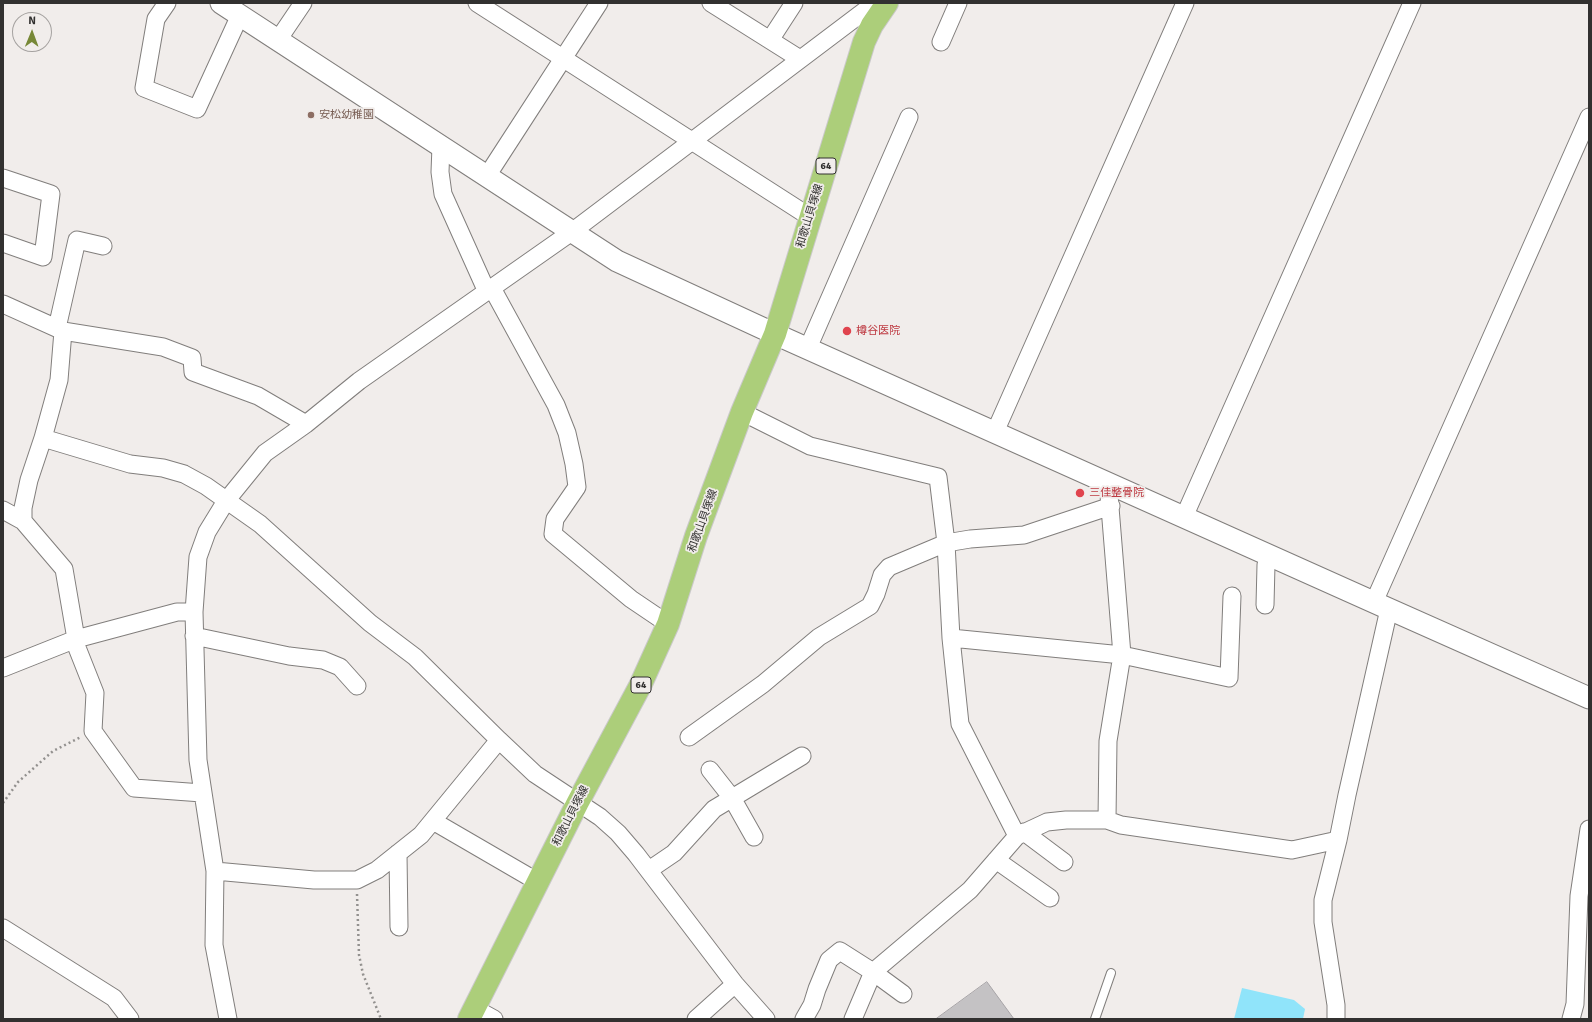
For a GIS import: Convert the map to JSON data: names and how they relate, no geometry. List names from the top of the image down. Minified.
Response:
{"streets":{"main road":["64","和歌山貝塚線"]},"places":["安松幼稚園","樽谷医院","三佳整骨院"],"north":"top"}
